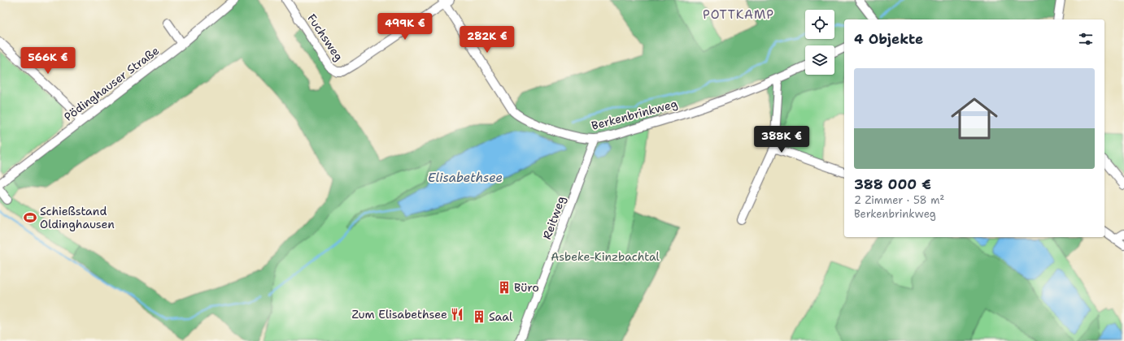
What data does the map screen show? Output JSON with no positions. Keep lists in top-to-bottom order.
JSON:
{
  "streets": {
    "street": [
      "Fuchsweg",
      "Pödinghauser Straße",
      "Berkenbrinkweg",
      "Reitweg"
    ]
  },
  "crossings": [
    ["Fuchsweg", "Berkenbrinkweg"],
    ["Berkenbrinkweg", "Reitweg"]
  ],
  "districts": ["POTTKAMP"],
  "water": ["Elisabethsee"],
  "parks": ["Asbeke-Kinzbachtal"],
  "places": {
    "sports": ["Schießstand Oldinghausen"],
    "building": ["Büro", "Saal"],
    "restaurant": ["Zum Elisabethsee"]
  },
  "page": {
    "price": [
      "499K €",
      "282K €",
      "566K €",
      "388K €"
    ],
    "heading": "4 Objekte",
    "list": [
      {
        "name": "388 000 €",
        "note": "2 Zimmer · 58 m² · Berkenbrinkweg"
      }
    ]
  }
}
